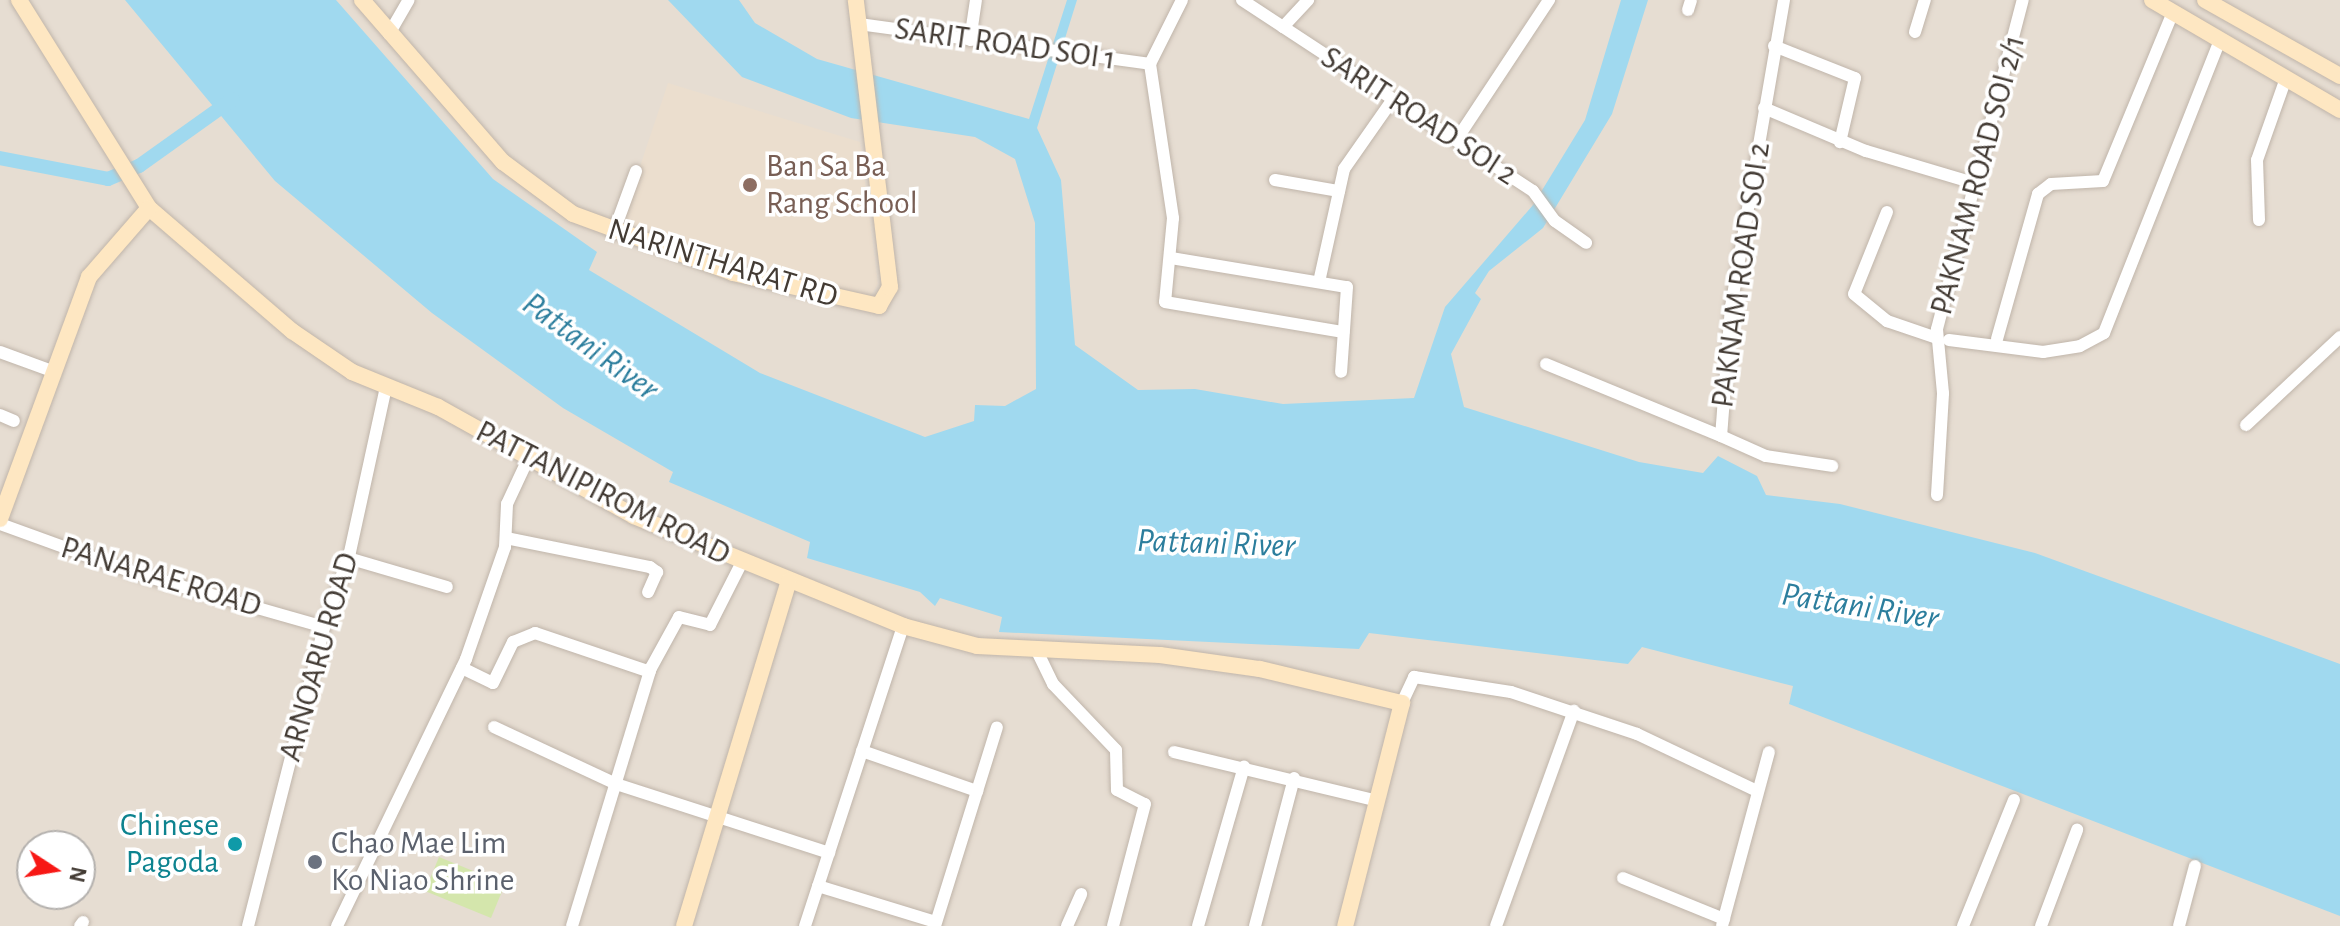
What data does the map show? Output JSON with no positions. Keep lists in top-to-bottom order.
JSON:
{
  "streets": {
    "street": [
      "SARIT ROAD SOI 1",
      "SARIT ROAD SOI 2",
      "PAKNAM ROAD SOI 2/1",
      "NARINTHARAT RD",
      "PAKNAM ROAD SOI 2",
      "PATTANIPIROM ROAD",
      "PANARAE ROAD",
      "ARNOARU ROAD"
    ]
  },
  "crossings": [
    ["SARIT ROAD SOI 1", "NARINTHARAT RD"],
    ["PATTANIPIROM ROAD", "ARNOARU ROAD"],
    ["PANARAE ROAD", "ARNOARU ROAD"]
  ],
  "water": ["Pattani River"],
  "places": ["Ban Sa Ba Rang School", "Chinese Pagoda", "Chao Mae Lim Ko Niao Shrine"],
  "north": "right"
}
